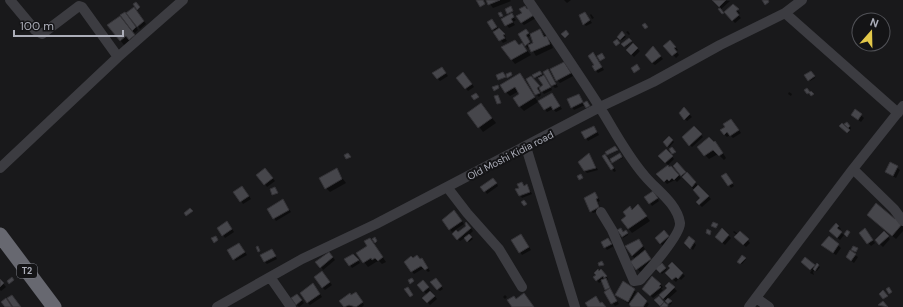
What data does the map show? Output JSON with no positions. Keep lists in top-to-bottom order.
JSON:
{
  "streets": {
    "highway": ["T2"],
    "street": ["Old Moshi Kidia road"]
  },
  "scale_bar": "100 m",
  "north": "top"
}
